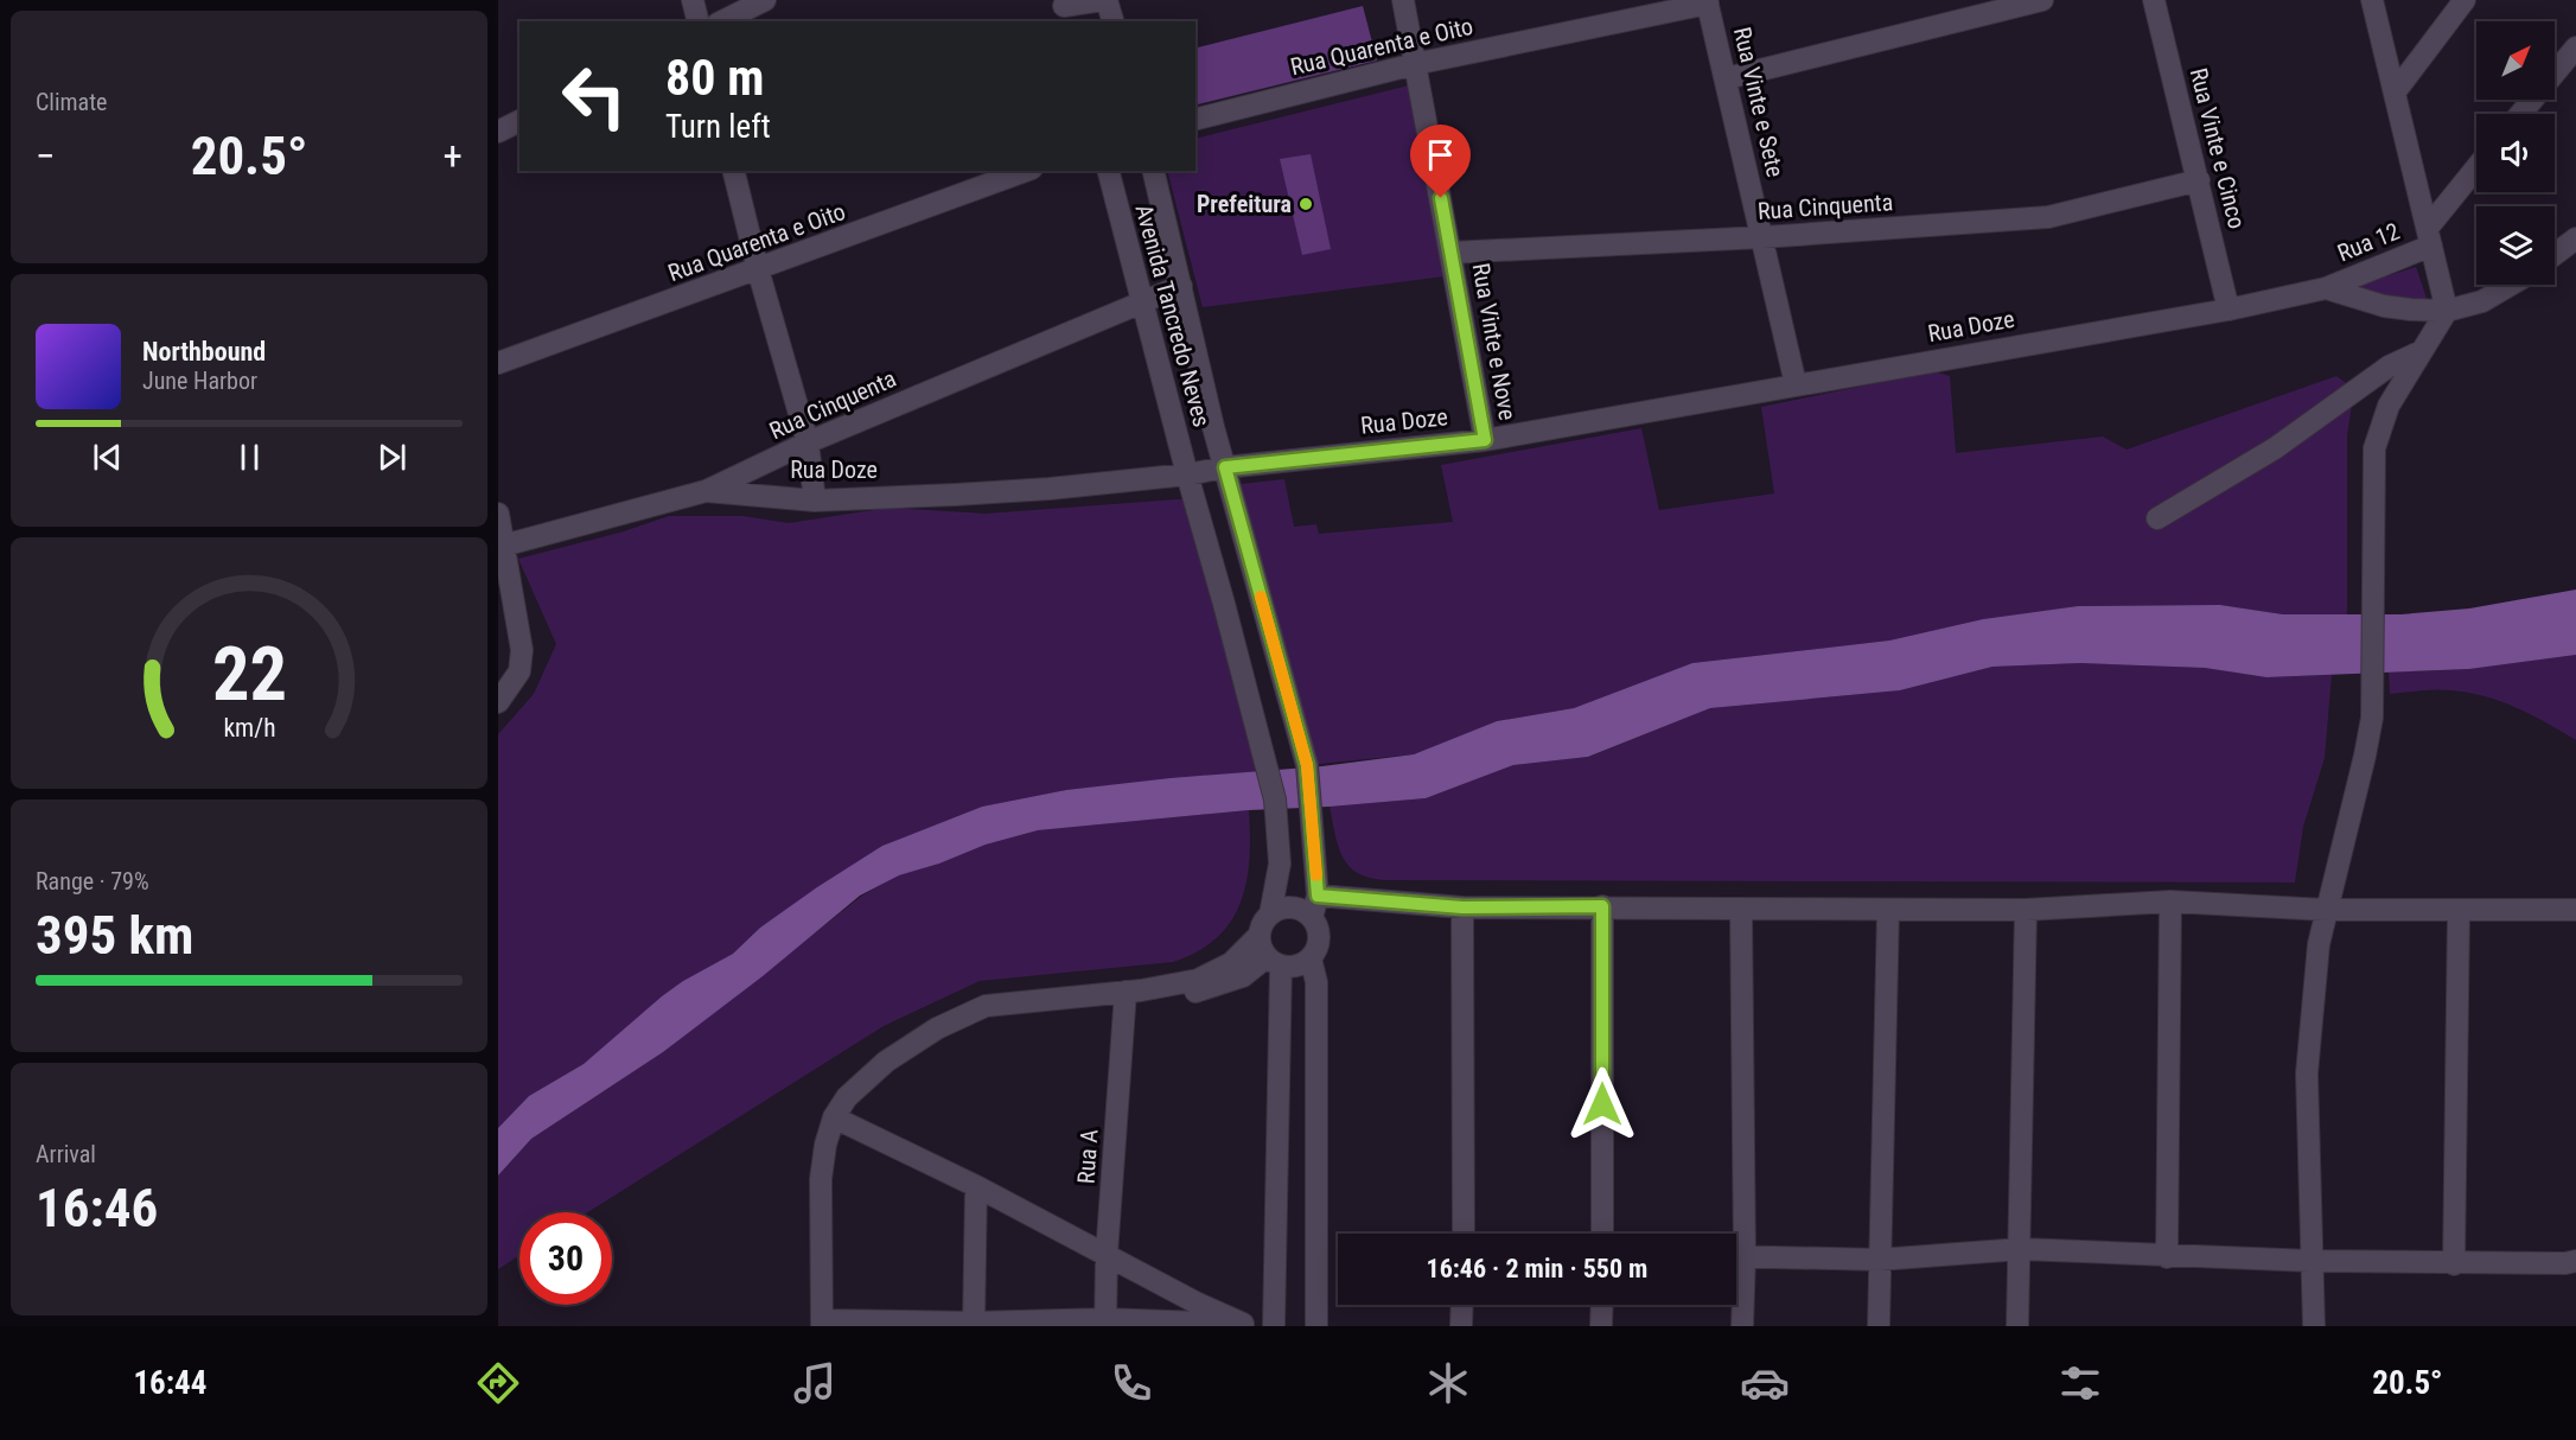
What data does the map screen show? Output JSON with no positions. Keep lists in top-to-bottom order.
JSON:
{
  "streets": {
    "street": [
      "Rua Quarenta e Oito",
      "Rua Vinte e Sete",
      "Rua Vinte e Cinco",
      "Rua Cinquenta",
      "Rua 12",
      "Avenida Tancredo Neves",
      "Rua Doze",
      "Rua Vinte e Nove",
      "Rua A"
    ]
  },
  "crossings": [
    ["Rua Quarenta e Oito", "Rua Vinte e Sete"],
    ["Rua Quarenta e Oito", "Rua Vinte e Nove"],
    ["Rua Vinte e Sete", "Rua Cinquenta"],
    ["Rua Vinte e Sete", "Rua Doze"],
    ["Rua Vinte e Cinco", "Rua Cinquenta"],
    ["Rua Vinte e Cinco", "Rua 12"],
    ["Rua Vinte e Cinco", "Rua Doze"],
    ["Rua Cinquenta", "Avenida Tancredo Neves"],
    ["Rua Cinquenta", "Rua Doze"],
    ["Rua Cinquenta", "Rua Vinte e Nove"],
    ["Rua 12", "Rua Doze"],
    ["Avenida Tancredo Neves", "Rua Doze"],
    ["Rua Doze", "Rua Vinte e Nove"]
  ],
  "places": ["Prefeitura"],
  "north": "top right",
  "page": {
    "tile": [
      "Climate",
      ["Range · 79%", "395 km"],
      ["Arrival", "16:46"]
    ],
    "turn": ["80 m", "Turn left"],
    "heat": ["−", "20.5°", "+"],
    "song": ["Northbound", "June Harbor"],
    "limit": "30",
    "trip": "16:46 · 2 min · 550 m",
    "tabs": ["16:44", "20.5°"],
    "gauge": ["22", "km/h"]
  }
}
